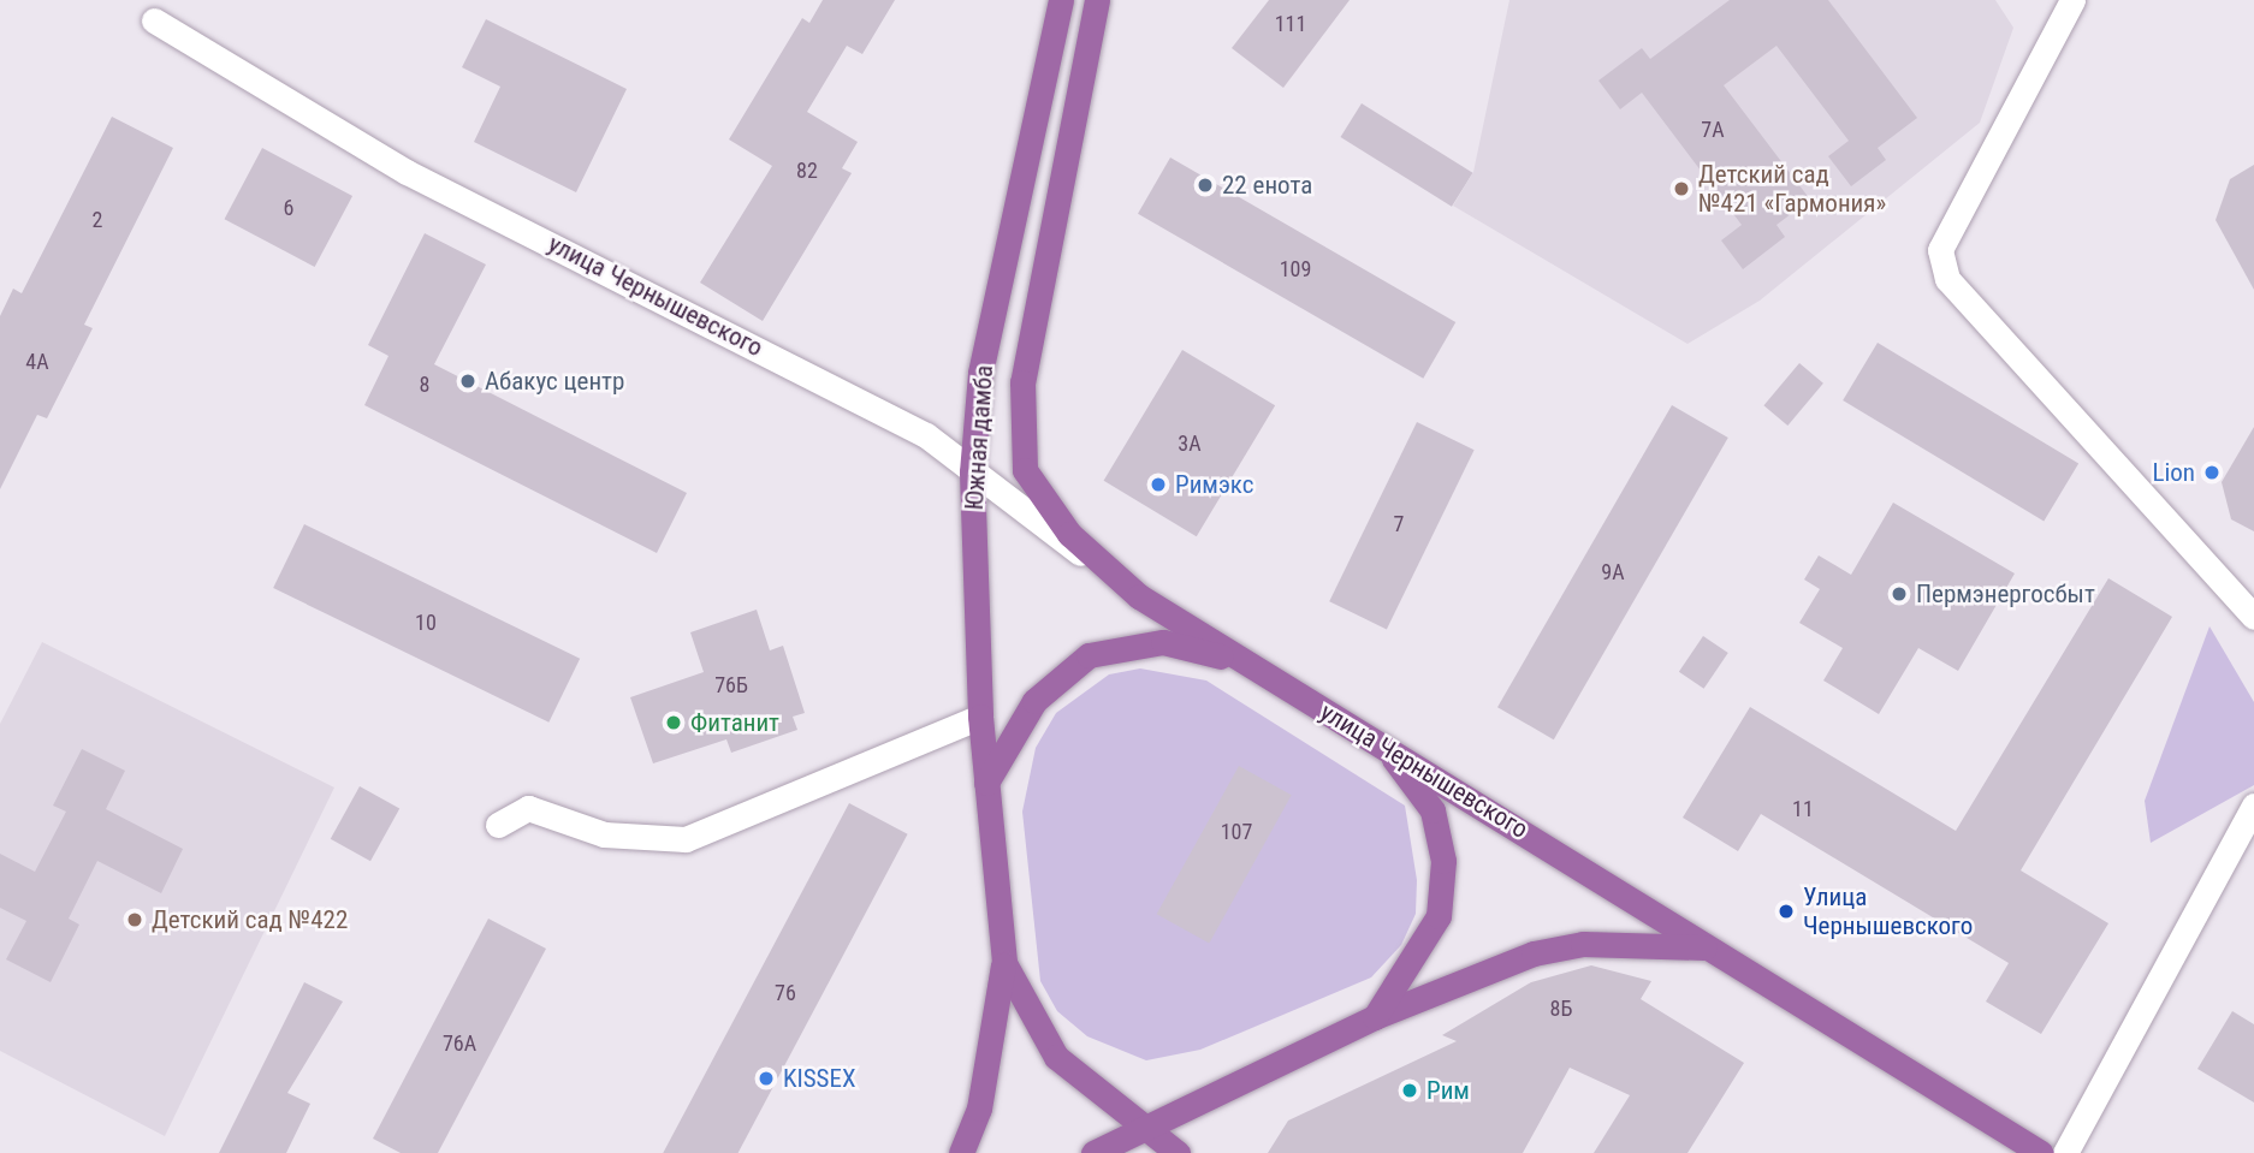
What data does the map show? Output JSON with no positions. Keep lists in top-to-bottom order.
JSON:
{
  "streets": {
    "main road": ["улица Чернышевского", "Южная дамба"]
  },
  "crossings": [
    ["улица Чернышевского", "Южная дамба"]
  ],
  "places": [
    "22 енота",
    "Детский сад №421 «Гармония»",
    "Абакус центр",
    "Lion",
    "Римэкс",
    "Пермэнергосбыт",
    "Фитанит",
    "Улица Чернышевского",
    "Детский сад №422",
    "KISSEX",
    "Рим"
  ],
  "house_numbers": [
    "111",
    "7А",
    "82",
    "6",
    "2",
    "109",
    "4А",
    "8",
    "3А",
    "7",
    "9А",
    "10",
    "76Б",
    "11",
    "107",
    "76",
    "8Б",
    "76А"
  ]
}
